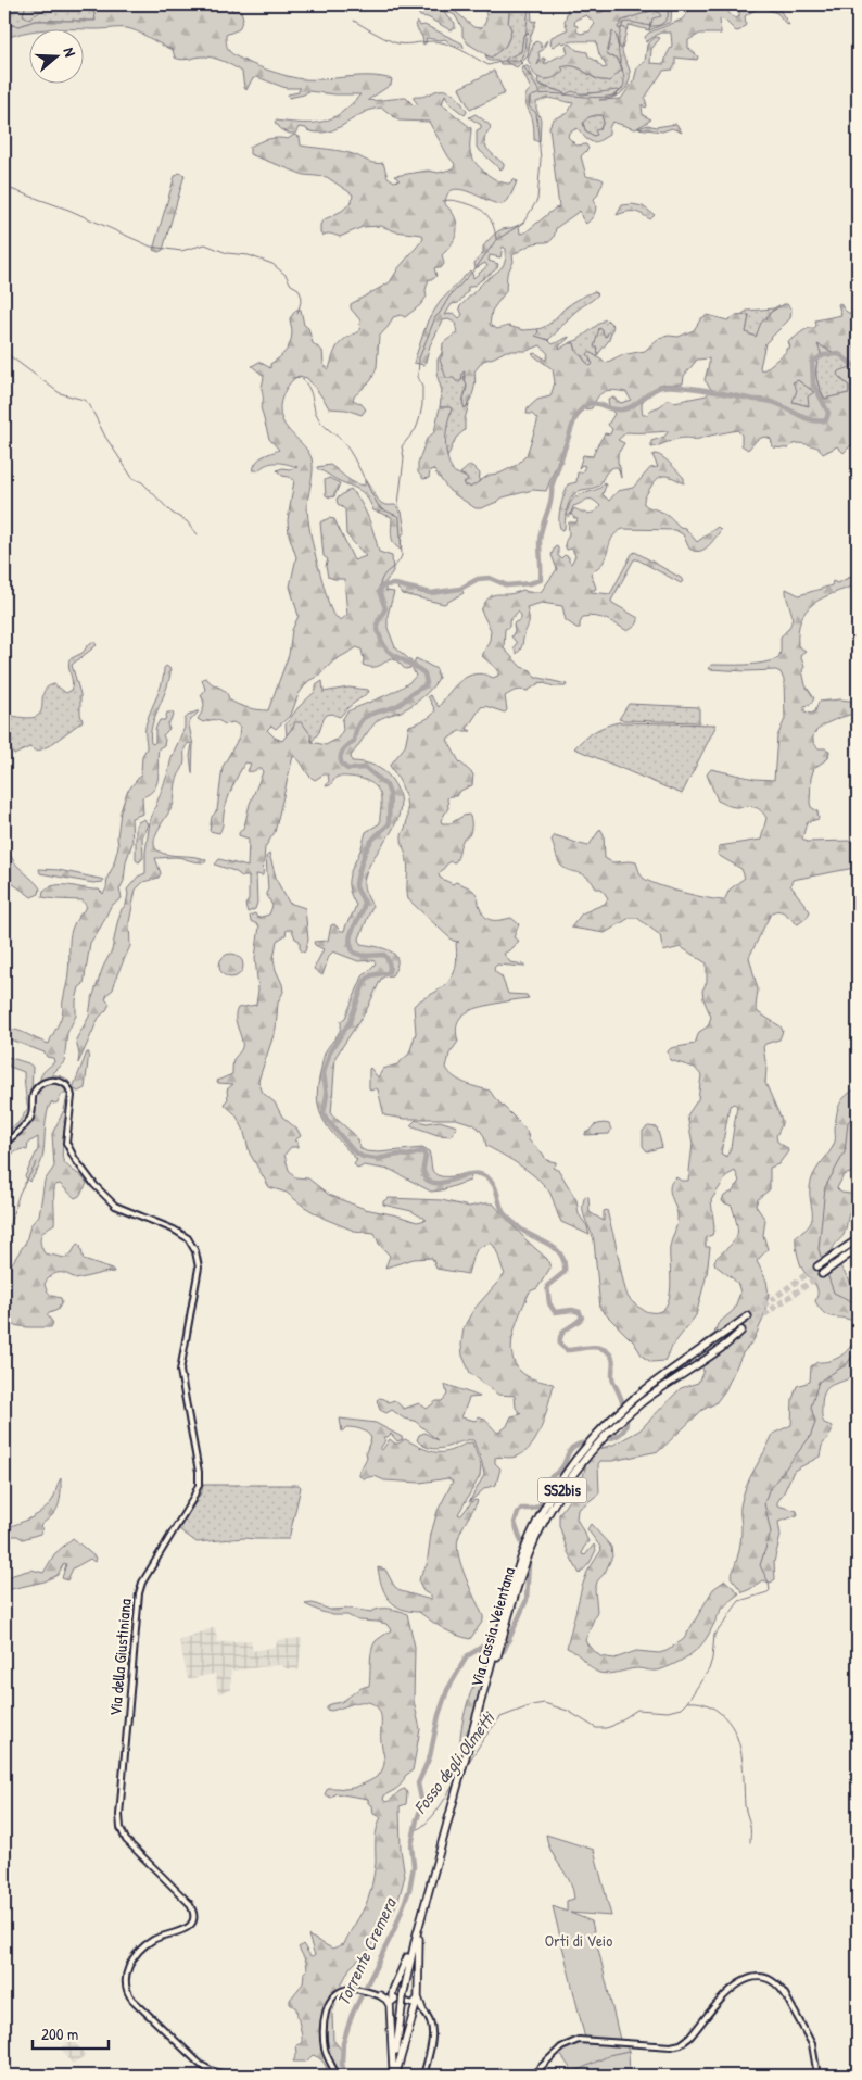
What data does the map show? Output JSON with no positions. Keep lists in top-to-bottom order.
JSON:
{
  "streets": {
    "highway": ["SS2bis", "Via Cassia Veientana"],
    "street": ["Via della Giustiniana"]
  },
  "water": ["Fosso degli Olmetti", "Torrente Cremera"],
  "parks": ["Orti di Veio"],
  "scale_bar": "200 m",
  "north": "right"
}
